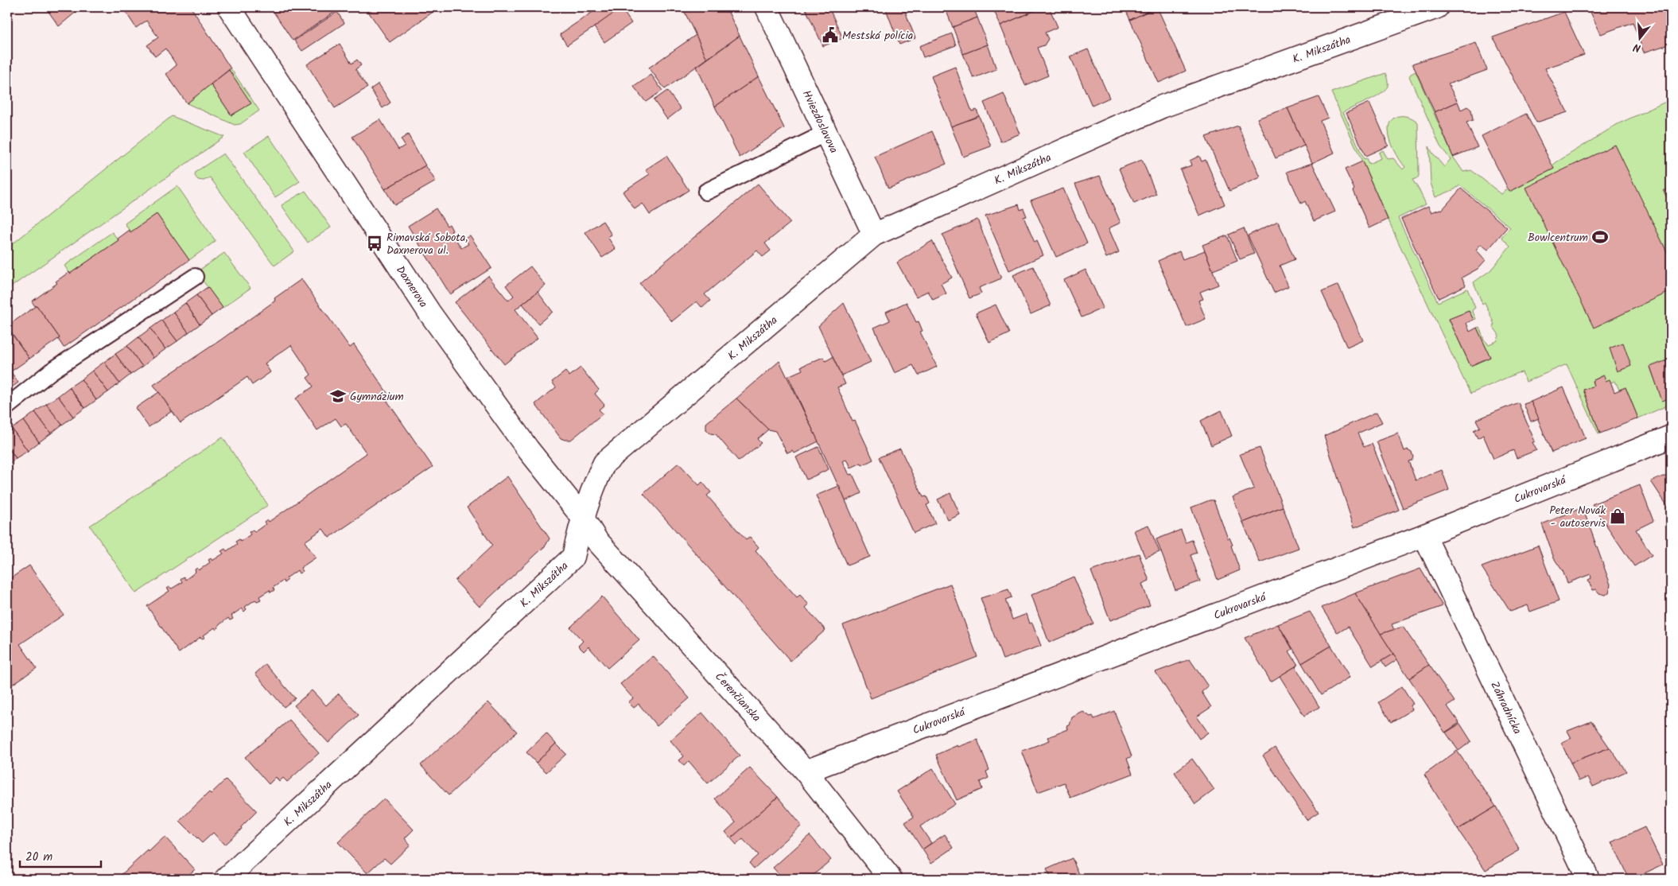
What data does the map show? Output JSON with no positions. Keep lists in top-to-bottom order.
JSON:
{
  "streets": {
    "street": [
      "K. Mikszátha",
      "Hviezdoslavova",
      "Daxnerova",
      "Cukrovarská",
      "Čerenčianska",
      "Záhradnícka"
    ]
  },
  "crossings": [
    ["K. Mikszátha", "Hviezdoslavova"],
    ["K. Mikszátha", "Daxnerova"],
    ["K. Mikszátha", "Čerenčianska"],
    ["Daxnerova", "Čerenčianska"],
    ["Cukrovarská", "Čerenčianska"],
    ["Cukrovarská", "Záhradnícka"]
  ],
  "places": {
    "public building": ["Mestská polícia"],
    "sports": ["Bowlcentrum"],
    "bus stop": ["Rimavská Sobota, Daxnerova ul."],
    "school or university": ["Gymnázium"],
    "shop": ["Peter Novák - autoservis"]
  },
  "scale_bar": "20 m",
  "north": "bottom"
}
